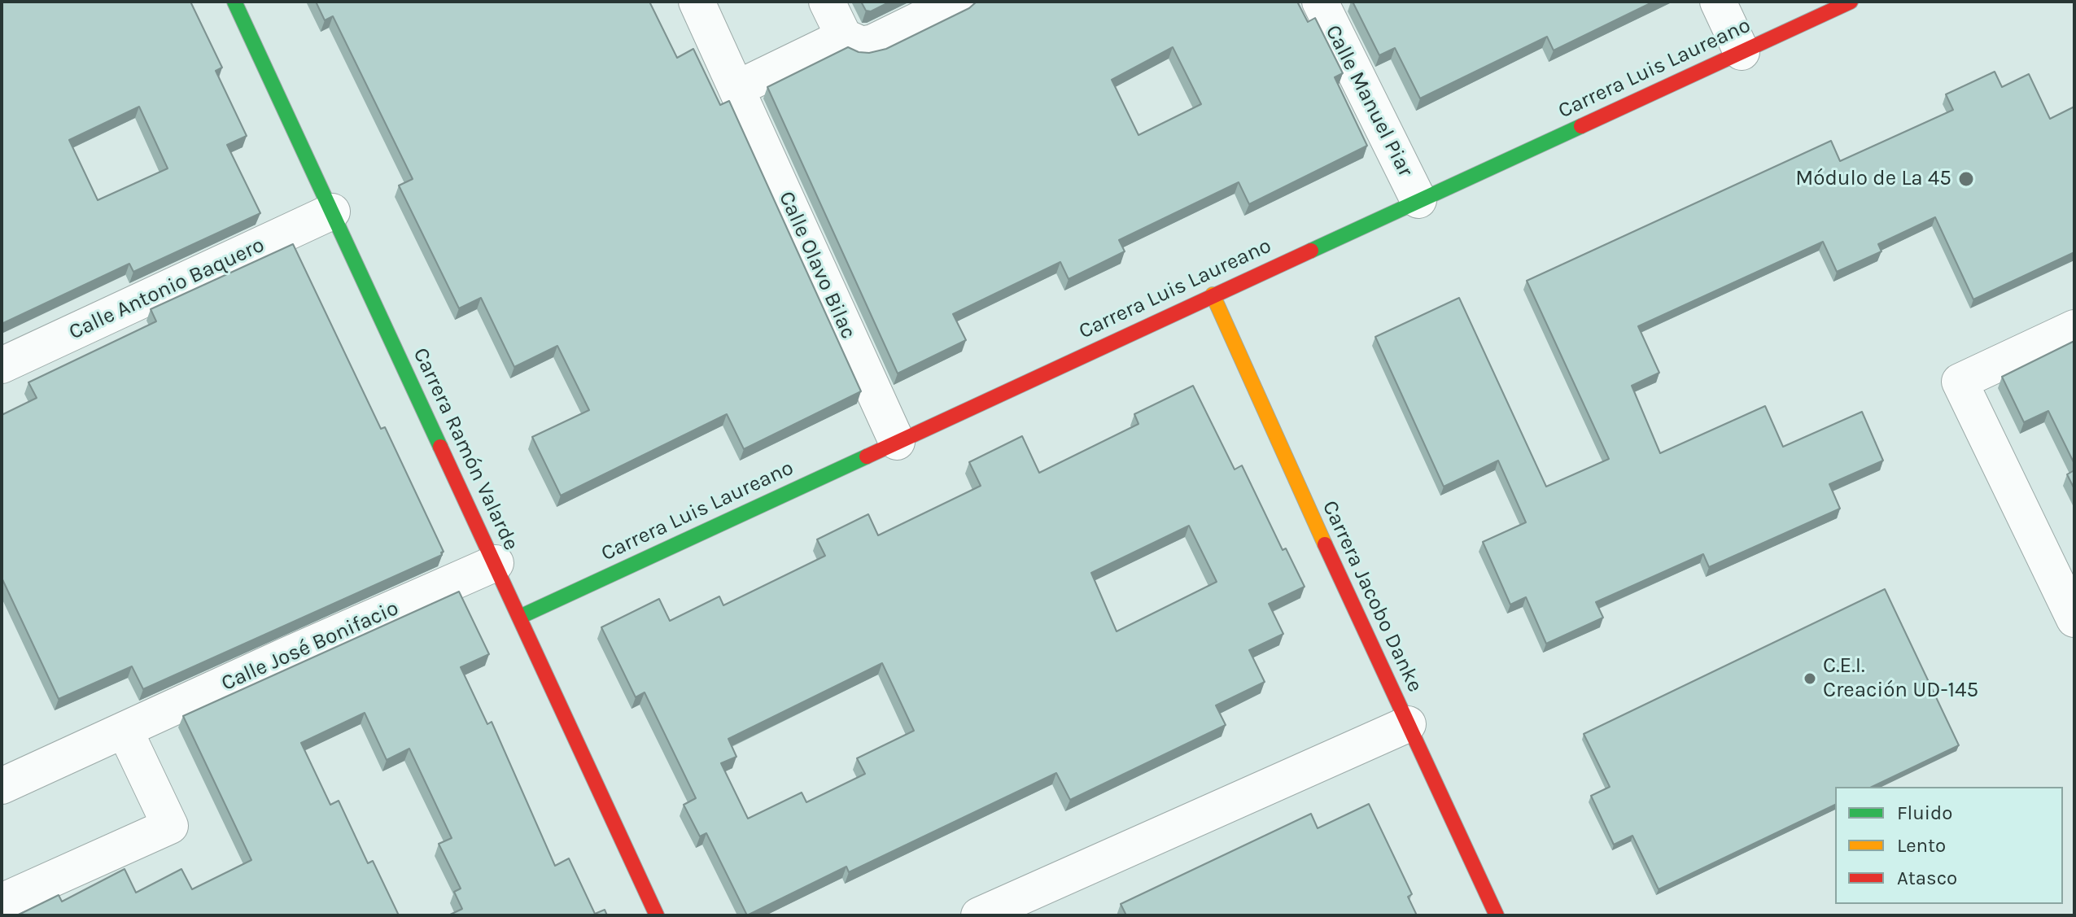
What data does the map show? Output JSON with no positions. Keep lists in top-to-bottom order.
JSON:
{
  "streets": {
    "street": [
      "Carrera Luis Laureano",
      "Calle Manuel Piar",
      "Calle Olavo Bilac",
      "Calle Antonio Baquero",
      "Carrera Ramón Valarde",
      "Carrera Jacobo Danke",
      "Calle José Bonifacio"
    ]
  },
  "crossings": [
    ["Carrera Luis Laureano", "Calle Manuel Piar"],
    ["Carrera Luis Laureano", "Calle Olavo Bilac"],
    ["Carrera Luis Laureano", "Carrera Ramón Valarde"],
    ["Carrera Luis Laureano", "Carrera Jacobo Danke"],
    ["Calle Antonio Baquero", "Carrera Ramón Valarde"],
    ["Carrera Ramón Valarde", "Calle José Bonifacio"]
  ],
  "places": ["Módulo de La 45", "C.E.I. Creación UD-145"],
  "legend": ["Fluido", "Lento", "Atasco"]
}
